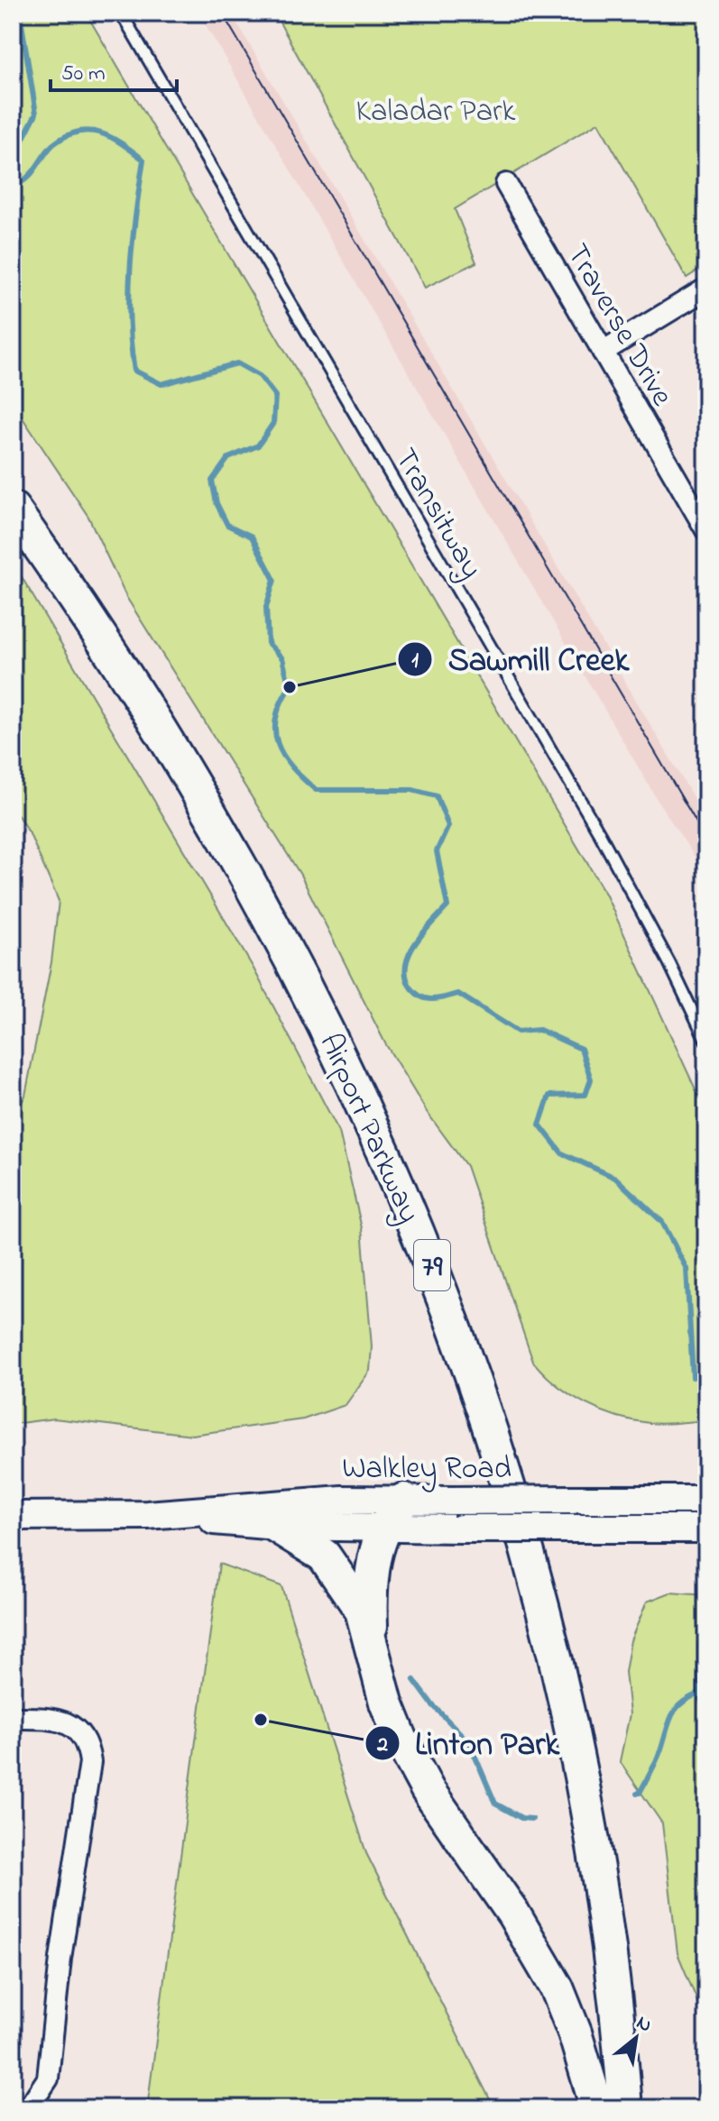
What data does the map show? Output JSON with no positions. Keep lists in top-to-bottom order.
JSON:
{
  "streets": {
    "highway": ["Airport Parkway", "79"],
    "main road": ["Walkley Road"],
    "street": ["Traverse Drive"],
    "lane": ["Transitway"]
  },
  "parks": ["Kaladar Park"],
  "places": ["Sawmill Creek", "Linton Park"],
  "scale_bar": "50 m",
  "north": "top right"
}
